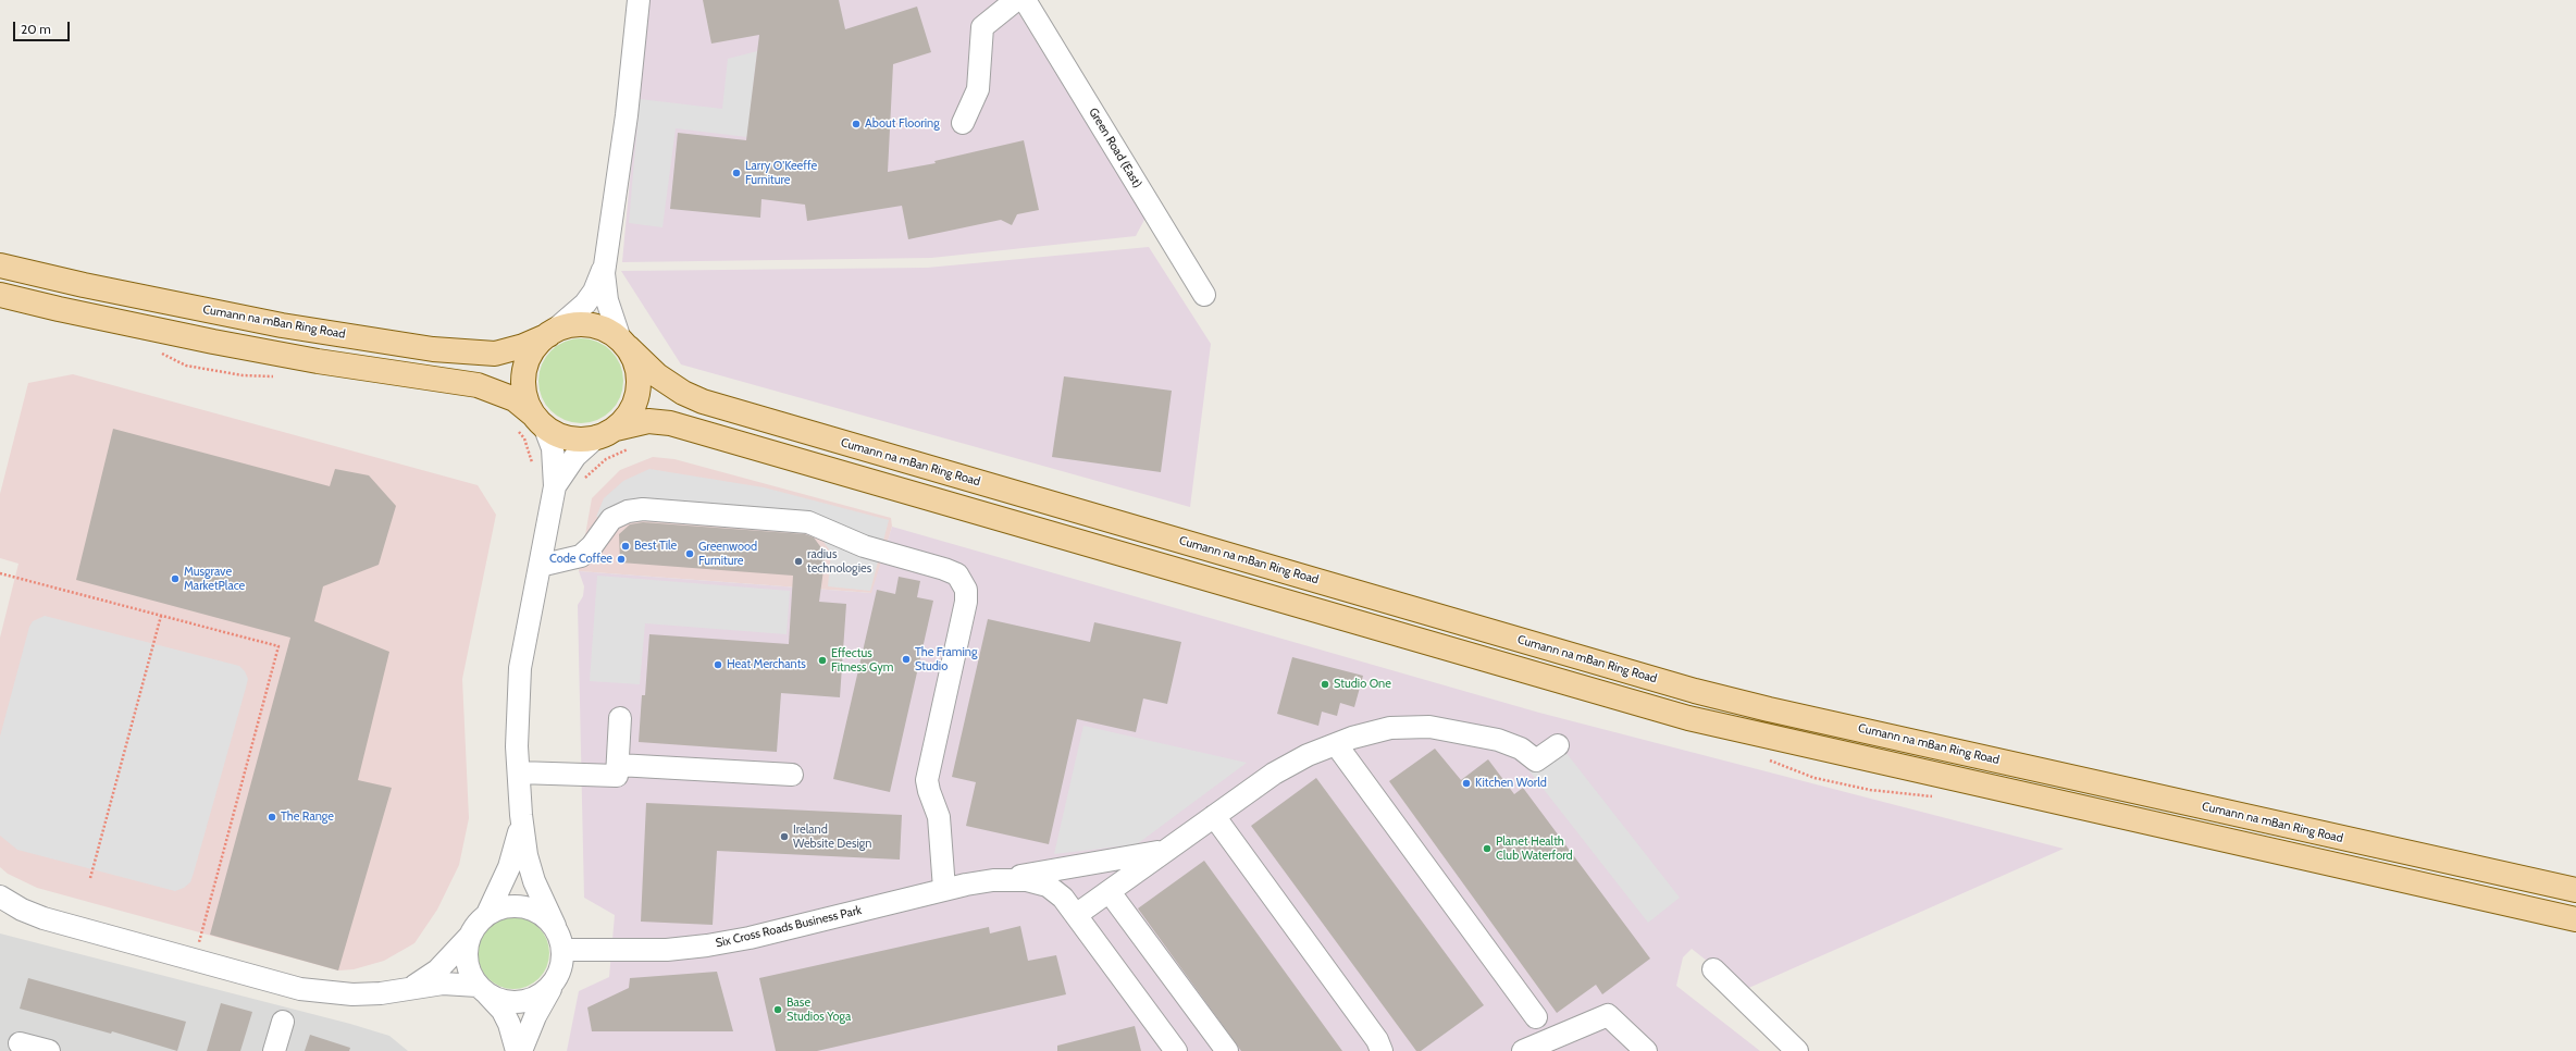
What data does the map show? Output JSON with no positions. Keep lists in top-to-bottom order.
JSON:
{
  "streets": {
    "main road": ["Cumann na mBan Ring Road"],
    "street": ["Green Road (East)", "Six Cross Roads Business Park"]
  },
  "places": [
    "About Flooring",
    "Larry O'Keeffe Furniture",
    "Best Tile",
    "Greenwood Furniture",
    "Code Coffee",
    "radius technologies",
    "Musgrave MarketPlace",
    "The Framing Studio",
    "Effectus Fitness Gym",
    "Heat Merchants",
    "Studio One",
    "Kitchen World",
    "The Range",
    "Ireland Website Design",
    "Planet Health Club Waterford",
    "Base Studios Yoga"
  ],
  "scale_bar": "20 m"
}
